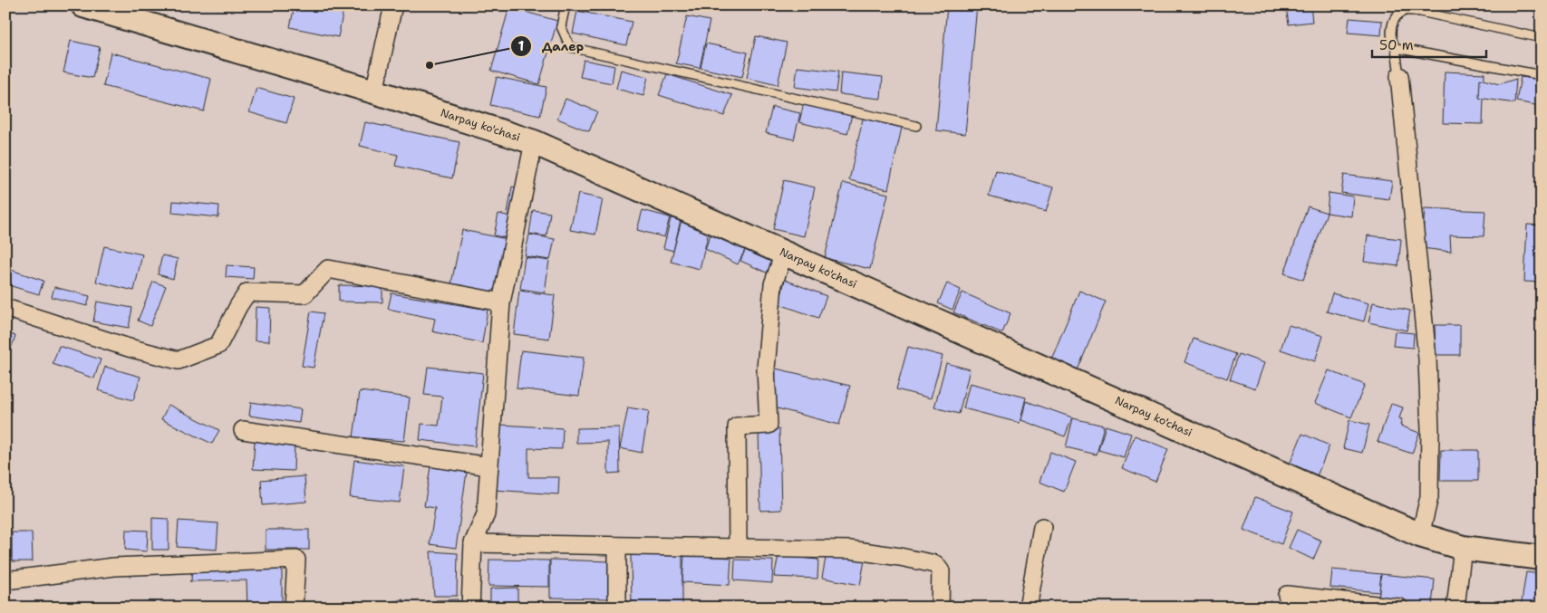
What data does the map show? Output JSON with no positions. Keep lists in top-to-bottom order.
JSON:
{
  "streets": {
    "main road": ["Narpay ko'chasi"]
  },
  "places": ["Далер"],
  "scale_bar": "50 m"
}
